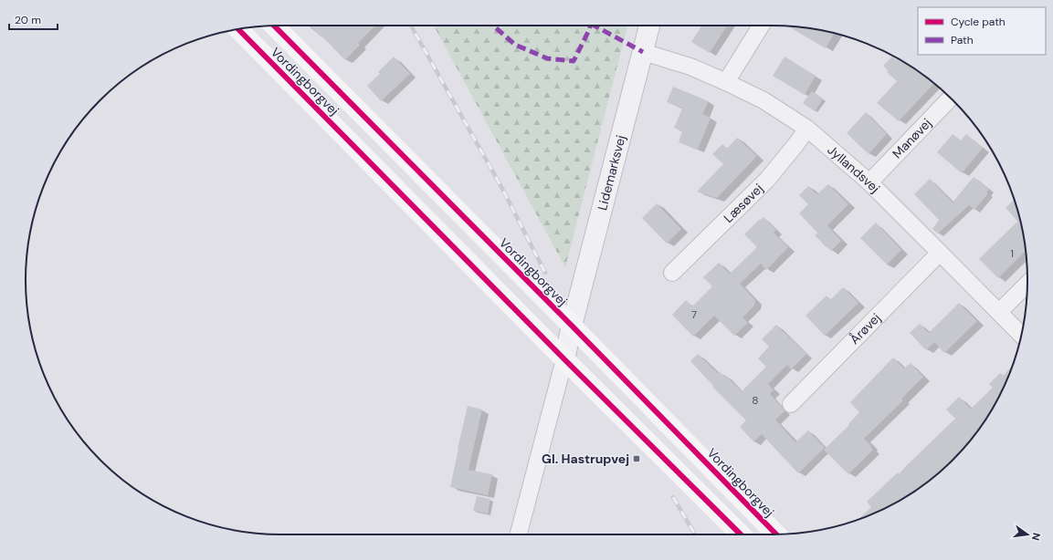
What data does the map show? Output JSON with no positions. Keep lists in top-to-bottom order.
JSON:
{
  "streets": {
    "main road": ["Vordingborgvej"],
    "street": [
      "Manøvej",
      "Jyllandsvej",
      "Lidemarksvej",
      "Læsøvej",
      "Årøvej"
    ]
  },
  "crossings": [
    ["Vordingborgvej", "Lidemarksvej"],
    ["Manøvej", "Jyllandsvej"],
    ["Jyllandsvej", "Lidemarksvej"],
    ["Jyllandsvej", "Læsøvej"],
    ["Jyllandsvej", "Årøvej"]
  ],
  "places": {
    "transit": ["Gl. Hastrupvej"]
  },
  "house_numbers": ["1", "7", "8"],
  "legend": ["Cycle path", "Path"],
  "scale_bar": "20 m",
  "north": "right"
}
